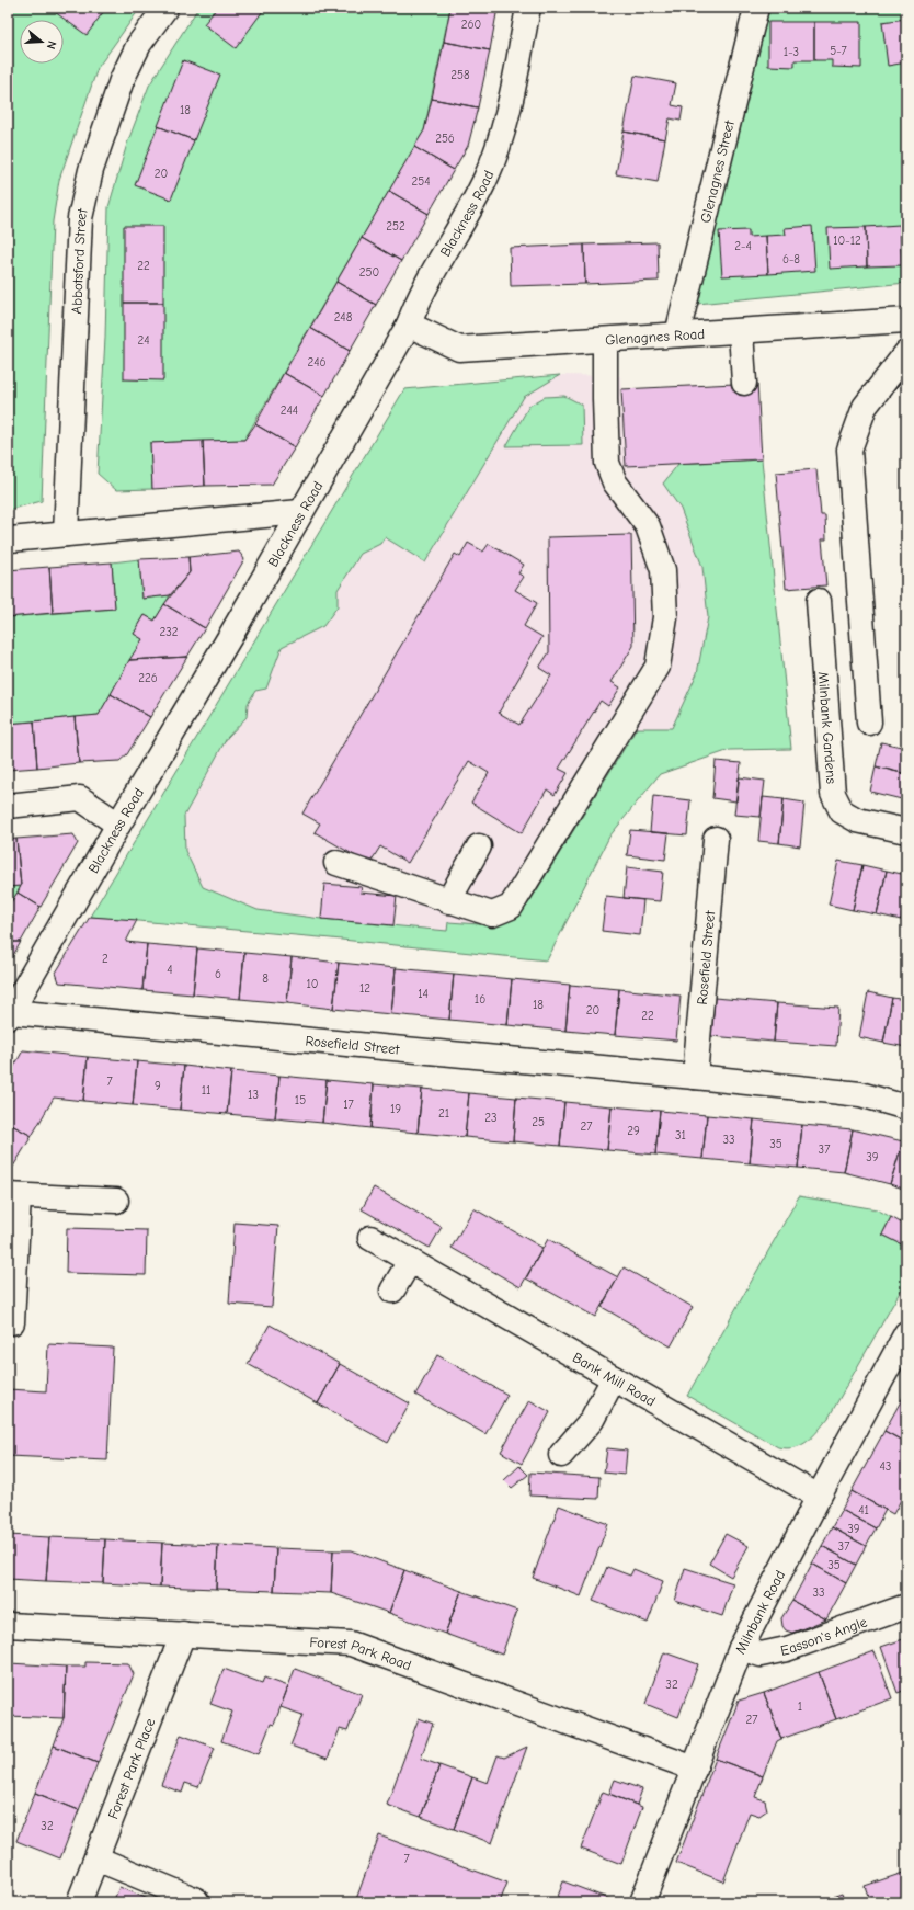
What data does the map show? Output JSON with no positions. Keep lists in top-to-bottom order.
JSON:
{
  "streets": {
    "street": [
      "Glenagnes Street",
      "Blackness Road",
      "Abbotsford Street",
      "Glenagnes Road",
      "Milnbank Gardens",
      "Rosefield Street",
      "Bank Mill Road",
      "Milnbank Road",
      "Easson's Angle",
      "Forest Park Road",
      "Forest Park Place"
    ]
  },
  "crossings": [
    ["Glenagnes Street", "Glenagnes Road"],
    ["Blackness Road", "Glenagnes Road"],
    ["Blackness Road", "Rosefield Street"],
    ["Bank Mill Road", "Milnbank Road"],
    ["Milnbank Road", "Easson's Angle"],
    ["Milnbank Road", "Forest Park Road"],
    ["Forest Park Road", "Forest Park Place"]
  ],
  "house_numbers": [
    "260",
    "5-7",
    "1-3",
    "258",
    "18",
    "256",
    "20",
    "254",
    "252",
    "10-12",
    "2-4",
    "6-8",
    "22",
    "250",
    "248",
    "24",
    "246",
    "244",
    "232",
    "226",
    "2",
    "4",
    "6",
    "8",
    "10",
    "12",
    "14",
    "16",
    "18",
    "20",
    "22",
    "7",
    "9",
    "11",
    "13",
    "15",
    "17",
    "19",
    "21",
    "23",
    "25",
    "27",
    "29",
    "31",
    "33",
    "35",
    "37",
    "39",
    "43",
    "41",
    "39",
    "37",
    "35",
    "33",
    "32",
    "1",
    "27",
    "32",
    "7"
  ],
  "north": "right"
}
